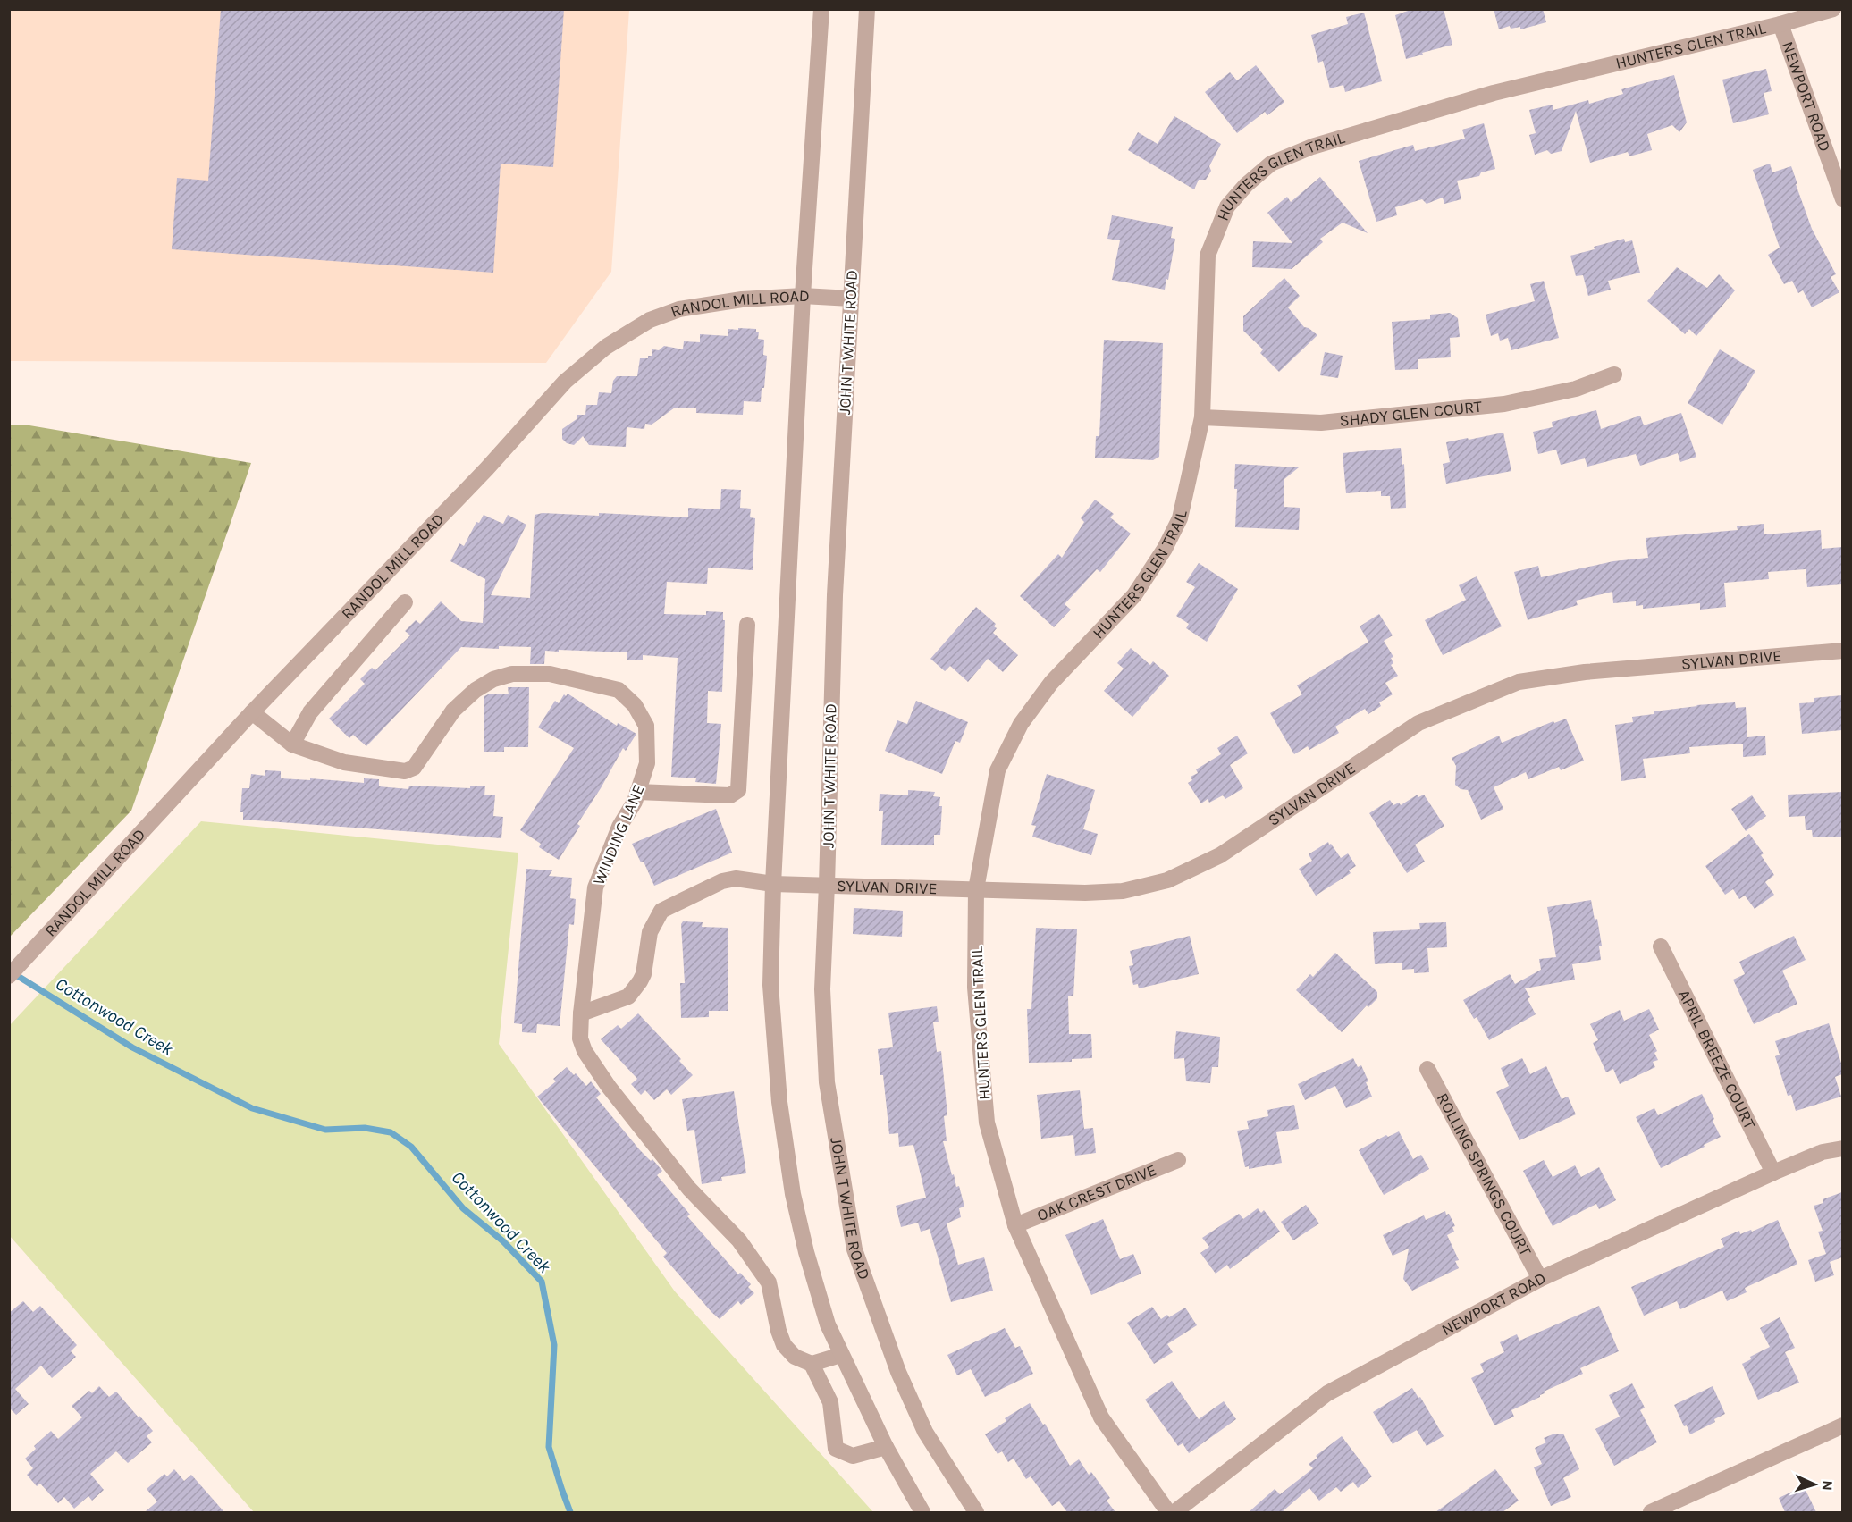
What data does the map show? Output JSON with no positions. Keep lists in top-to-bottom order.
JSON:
{
  "streets": {
    "street": [
      "HUNTERS GLEN TRAIL",
      "NEWPORT ROAD",
      "RANDOL MILL ROAD",
      "JOHN T WHITE ROAD",
      "SHADY GLEN COURT",
      "SYLVAN DRIVE",
      "WINDING LANE",
      "APRIL BREEZE COURT",
      "ROLLING SPRINGS COURT",
      "OAK CREST DRIVE"
    ]
  },
  "crossings": [
    ["HUNTERS GLEN TRAIL", "NEWPORT ROAD"],
    ["HUNTERS GLEN TRAIL", "SHADY GLEN COURT"],
    ["HUNTERS GLEN TRAIL", "SYLVAN DRIVE"],
    ["HUNTERS GLEN TRAIL", "OAK CREST DRIVE"],
    ["NEWPORT ROAD", "APRIL BREEZE COURT"],
    ["NEWPORT ROAD", "ROLLING SPRINGS COURT"],
    ["RANDOL MILL ROAD", "JOHN T WHITE ROAD"],
    ["RANDOL MILL ROAD", "WINDING LANE"],
    ["JOHN T WHITE ROAD", "SYLVAN DRIVE"],
    ["SYLVAN DRIVE", "WINDING LANE"]
  ],
  "water": ["Cottonwood Creek"],
  "north": "right"
}
